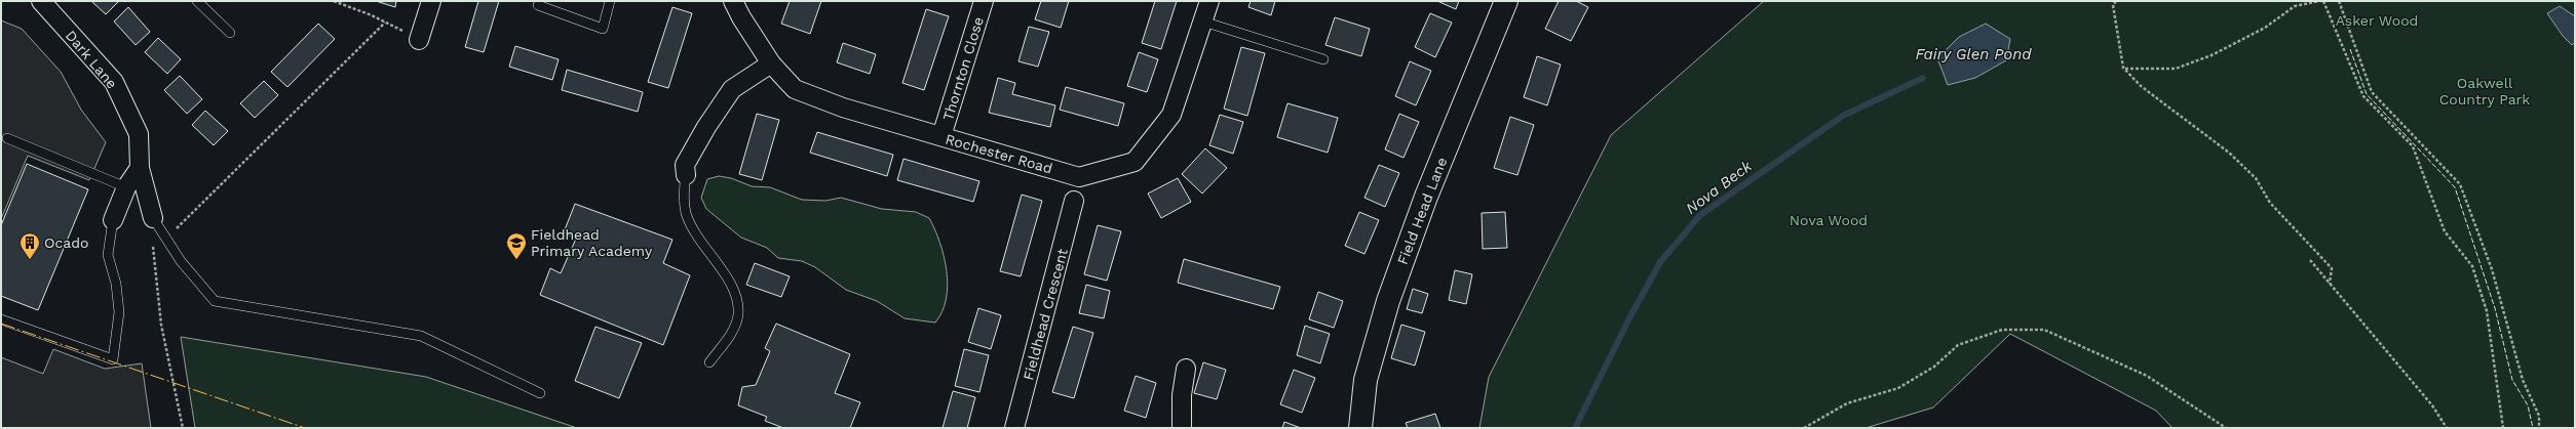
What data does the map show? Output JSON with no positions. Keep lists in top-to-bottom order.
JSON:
{
  "streets": {
    "main road": ["Field Head Lane"],
    "street": [
      "Dark Lane",
      "Thornton Close",
      "Rochester Road",
      "Fieldhead Crescent"
    ]
  },
  "crossings": [
    ["Thornton Close", "Rochester Road"]
  ],
  "water": ["Fairy Glen Pond", "Nova Beck"],
  "parks": ["Asker Wood", "Oakwell Country Park", "Nova Wood"],
  "places": {
    "building": ["Ocado"],
    "school or university": ["Fieldhead Primary Academy"]
  }
}
